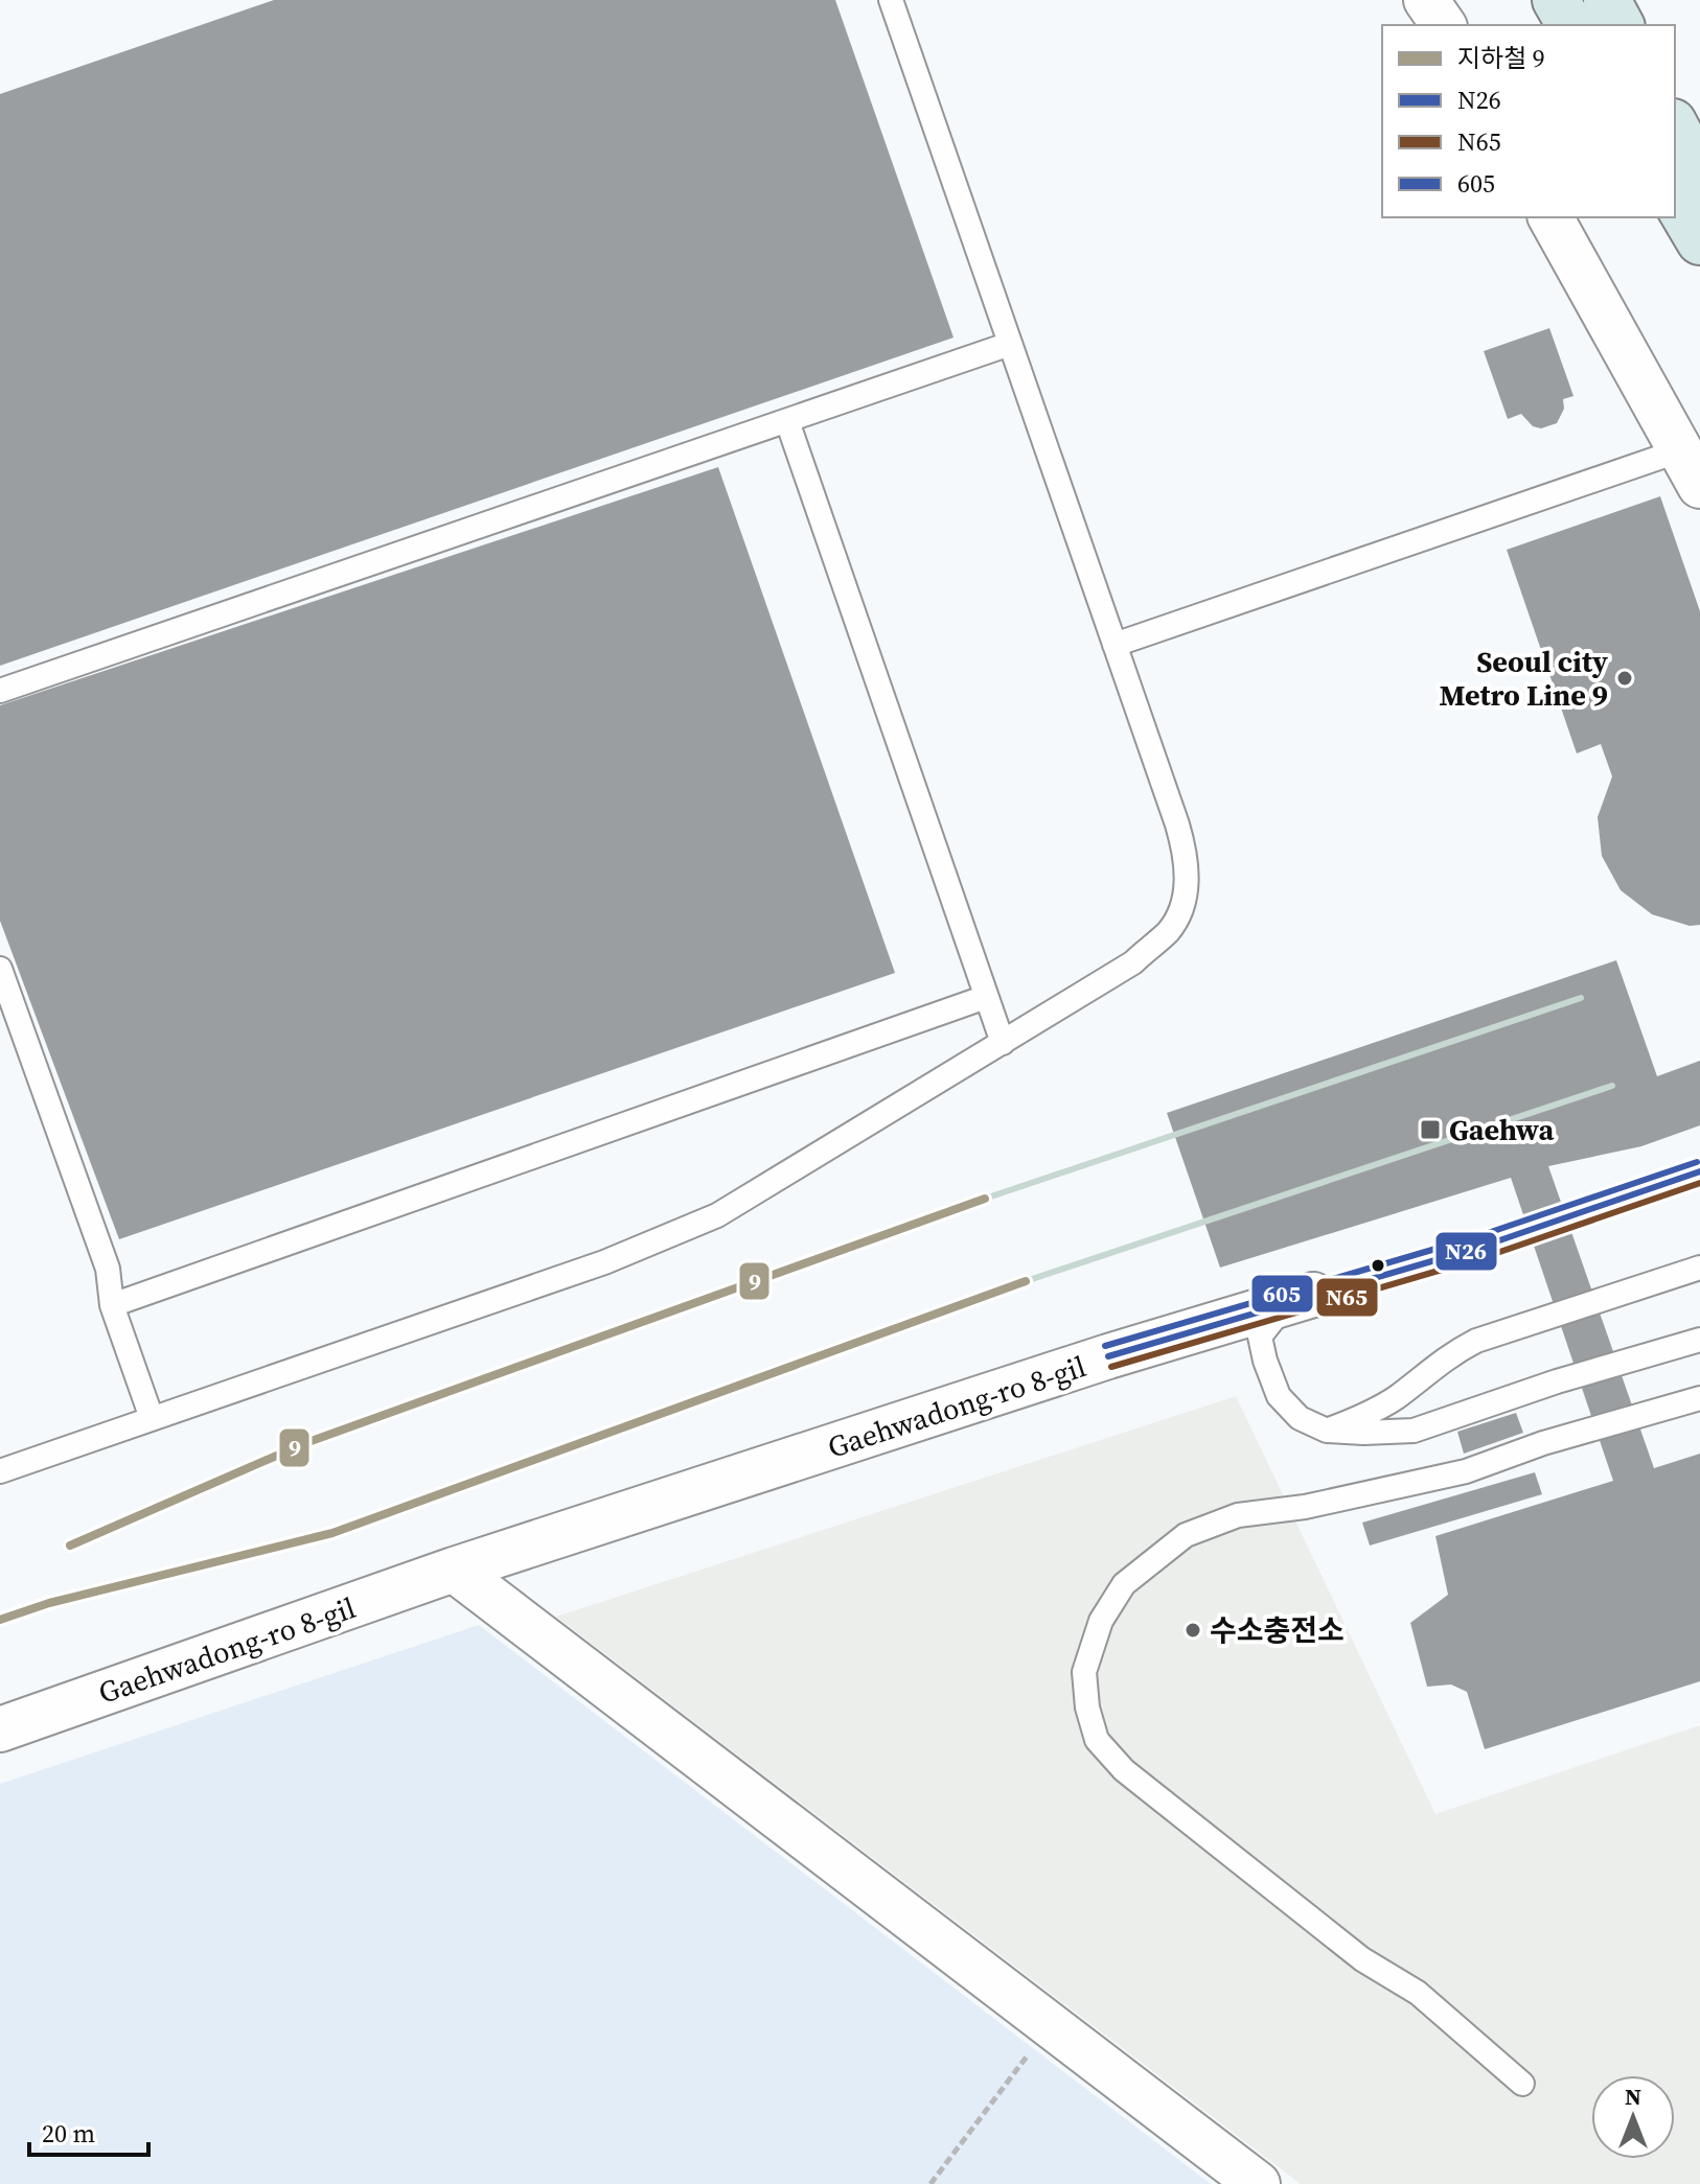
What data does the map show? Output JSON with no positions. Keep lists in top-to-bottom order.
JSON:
{
  "streets": {
    "street": ["Gaehwadong-ro 8-gil"]
  },
  "places": {
    "other": ["Seoul city Metro Line 9", "수소충전소"],
    "transit": ["Gaehwa"]
  },
  "lines": [
    "transit line 605",
    "transit line N26",
    "transit line N65",
    "metro line 9"
  ],
  "legend": [
    "지하철 9",
    "N26",
    "N65",
    "605"
  ],
  "scale_bar": "20 m",
  "north": "top"
}
